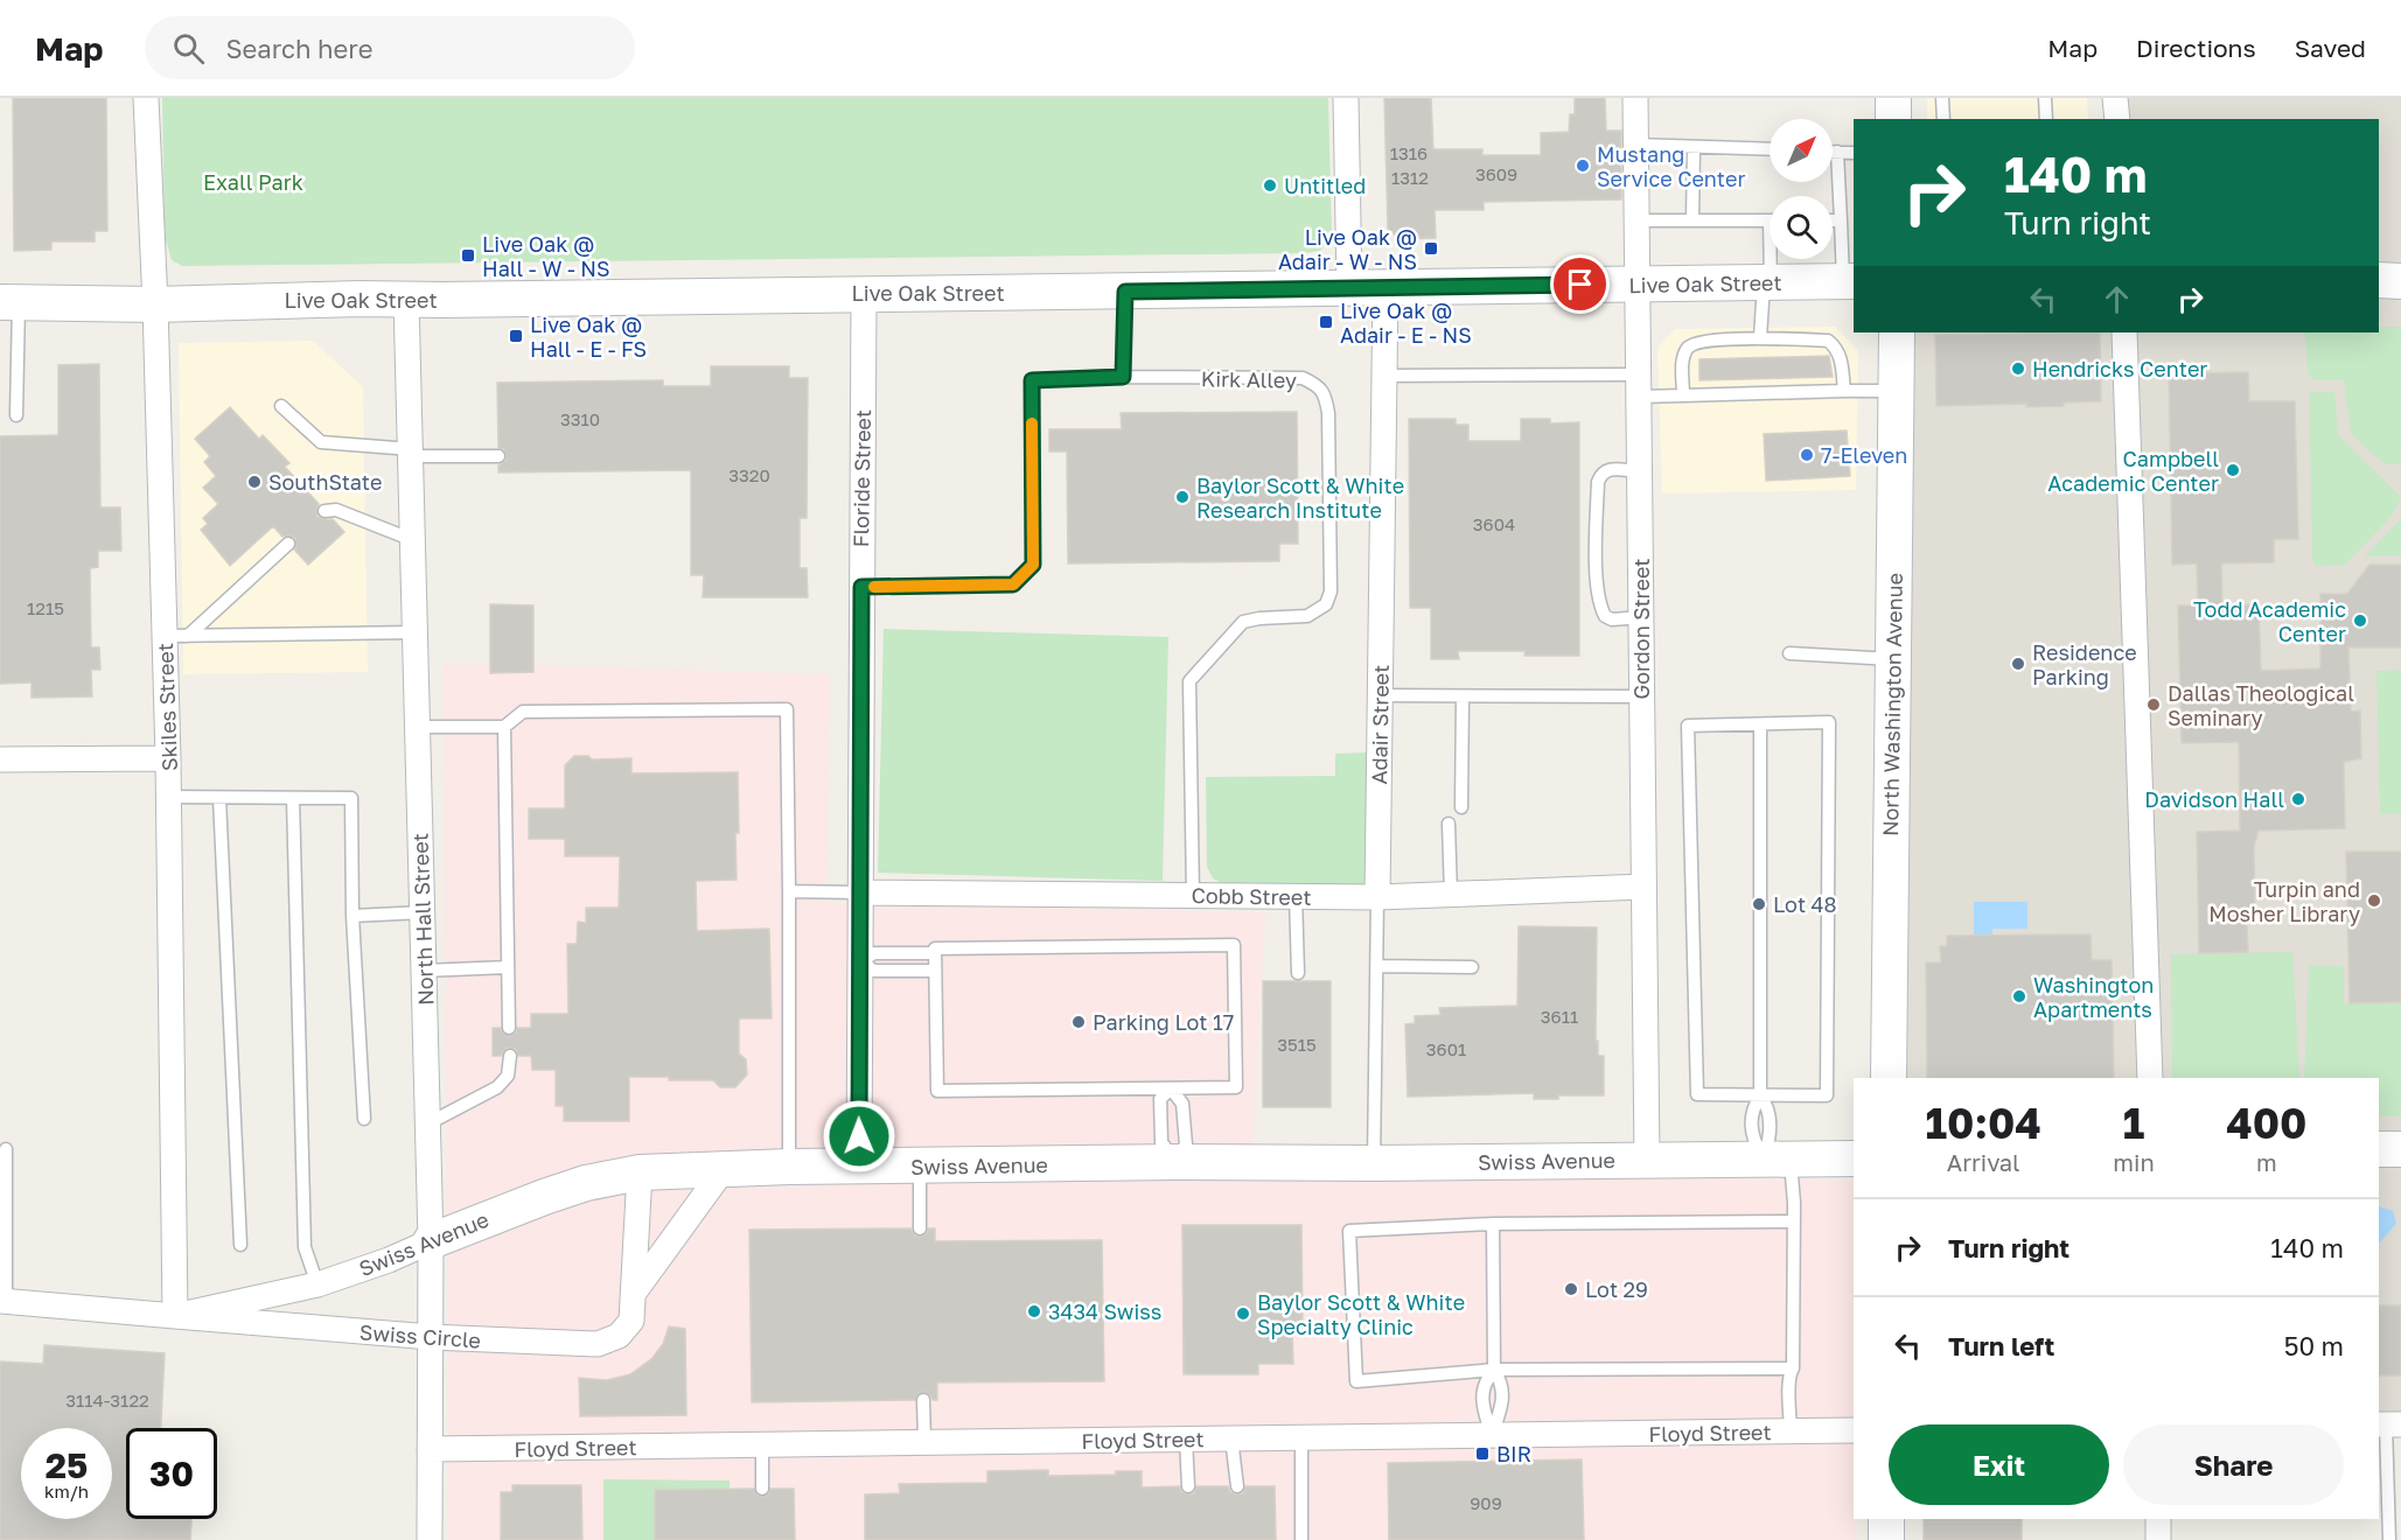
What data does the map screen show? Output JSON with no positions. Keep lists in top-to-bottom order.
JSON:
{
  "streets": {
    "street": [
      "Live Oak Street",
      "Floride Street",
      "Gordon Street",
      "North Washington Avenue",
      "Skiles Street",
      "Adair Street",
      "Cobb Street",
      "North Hall Street",
      "Swiss Avenue",
      "Swiss Circle",
      "Floyd Street"
    ],
    "lane": ["Kirk Alley"]
  },
  "crossings": [
    ["Live Oak Street", "Floride Street"],
    ["Live Oak Street", "Gordon Street"],
    ["Live Oak Street", "Skiles Street"],
    ["Live Oak Street", "Adair Street"],
    ["Live Oak Street", "North Hall Street"],
    ["Kirk Alley", "Cobb Street"],
    ["Floride Street", "Cobb Street"],
    ["Floride Street", "Swiss Avenue"],
    ["Gordon Street", "Cobb Street"],
    ["Gordon Street", "Swiss Avenue"],
    ["Skiles Street", "Swiss Avenue"],
    ["Skiles Street", "Swiss Circle"],
    ["Adair Street", "Cobb Street"],
    ["Adair Street", "Swiss Avenue"],
    ["North Hall Street", "Swiss Avenue"],
    ["North Hall Street", "Swiss Circle"],
    ["North Hall Street", "Floyd Street"],
    ["Swiss Avenue", "Swiss Circle"]
  ],
  "parks": ["Exall Park"],
  "places": {
    "other": [
      "Mustang Service Center",
      "Untitled",
      "Hendricks Center",
      "7-Eleven",
      "Campbell Academic Center",
      "SouthState",
      "Baylor Scott & White Research Institute",
      "Todd Academic Center",
      "Residence Parking",
      "Dallas Theological Seminary",
      "Davidson Hall",
      "Turpin and Mosher Library",
      "Lot 48",
      "Washington Apartments",
      "Parking Lot 17",
      "Lot 29",
      "3434 Swiss",
      "Baylor Scott & White Specialty Clinic"
    ],
    "transit": [
      "Live Oak @ Adair - W - NS",
      "Live Oak @ Hall - W - NS",
      "Live Oak @ Adair - E - NS",
      "Live Oak @ Hall - E - FS",
      "BIR"
    ]
  },
  "house_numbers": [
    "1316",
    "3609",
    "1312",
    "3310",
    "3320",
    "3604",
    "1215",
    "3611",
    "3515",
    "3601",
    "3114-3122",
    "909"
  ],
  "north": "top right",
  "page": {
    "header": "Map",
    "search": "Search here",
    "nav": ["Map", "Directions", "Saved"],
    "turn": ["140 m", "Turn right"],
    "eta": [
      "10:04",
      "Arrival",
      "1",
      "min",
      "400",
      "m"
    ],
    "list": [
      {
        "name": "Turn right",
        "value": "140 m"
      },
      {
        "name": "Turn left",
        "value": "50 m"
      }
    ],
    "buttons": ["Exit", "Share"],
    "speed": "25 km/h",
    "limit": "30"
  }
}
